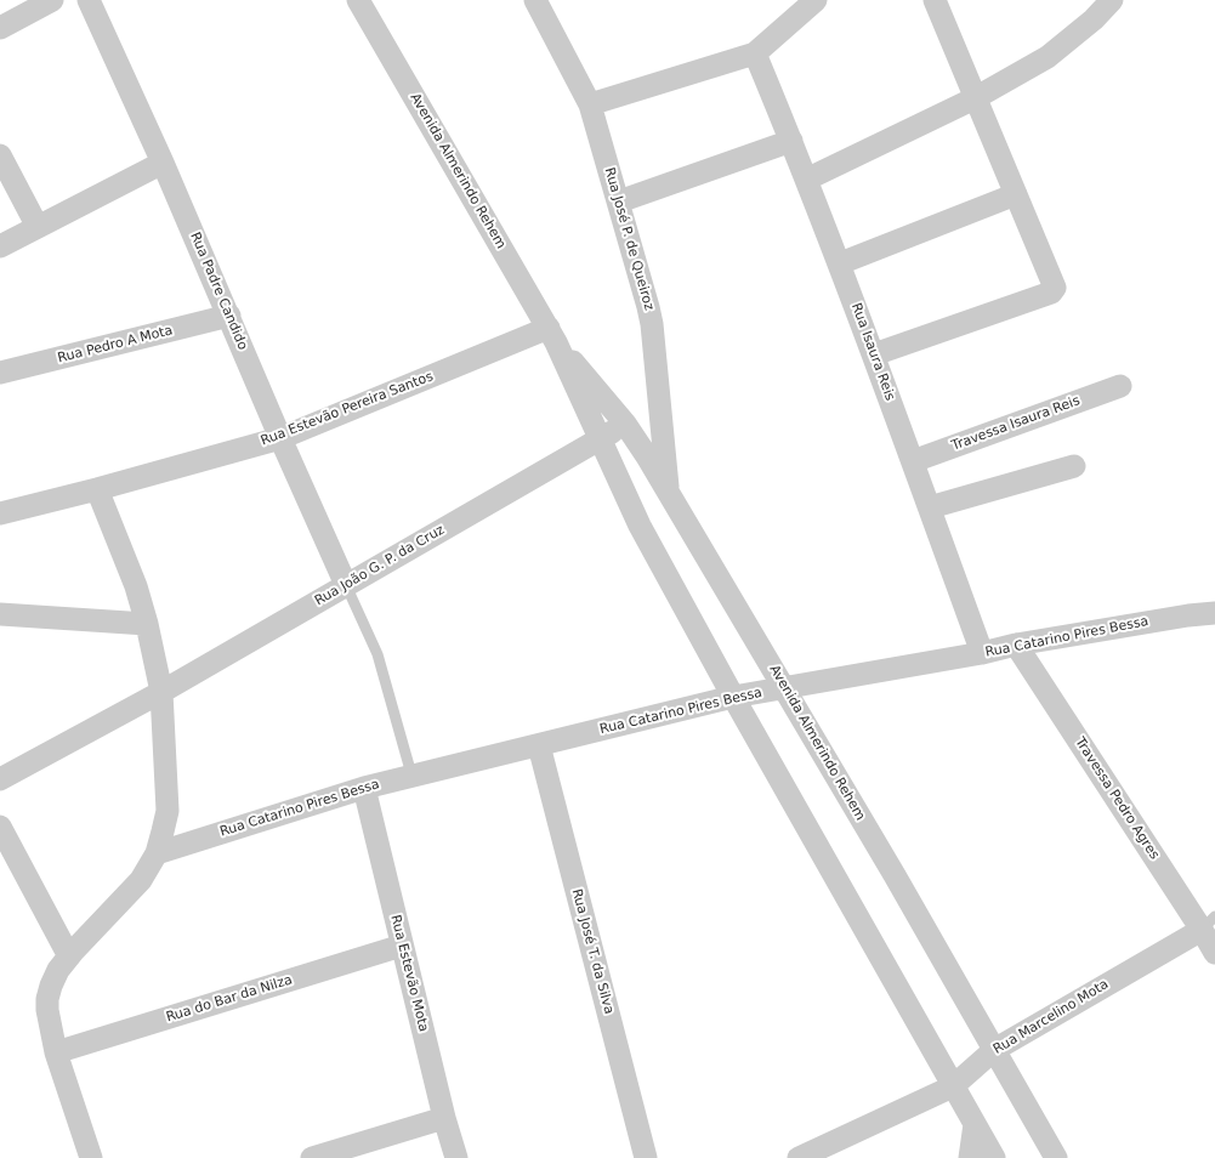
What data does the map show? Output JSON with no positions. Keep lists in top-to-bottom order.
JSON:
{
  "streets": {
    "street": [
      "Avenida Almerindo Rehem",
      "Rua José P. de Queiroz",
      "Rua Padre Candido",
      "Rua Pedro A Mota",
      "Rua Isaura Reis",
      "Rua Estevão Pereira Santos",
      "Travessa Isaura Reis",
      "Rua João G. P. da Cruz",
      "Rua Catarino Pires Bessa",
      "Travessa Pedro Agres",
      "Rua José T. da Silva",
      "Rua Estevão Mota",
      "Rua do Bar da Nilza",
      "Rua Marcelino Mota"
    ]
  },
  "crossings": [
    ["Avenida Almerindo Rehem", "Rua José P. de Queiroz"],
    ["Avenida Almerindo Rehem", "Rua Estevão Pereira Santos"],
    ["Avenida Almerindo Rehem", "Rua João G. P. da Cruz"],
    ["Avenida Almerindo Rehem", "Rua Catarino Pires Bessa"],
    ["Avenida Almerindo Rehem", "Rua Marcelino Mota"],
    ["Rua Padre Candido", "Rua Pedro A Mota"],
    ["Rua Padre Candido", "Rua Estevão Pereira Santos"],
    ["Rua Padre Candido", "Rua João G. P. da Cruz"],
    ["Rua Isaura Reis", "Travessa Isaura Reis"],
    ["Rua Isaura Reis", "Rua Catarino Pires Bessa"],
    ["Rua Catarino Pires Bessa", "Travessa Pedro Agres"],
    ["Rua Catarino Pires Bessa", "Rua José T. da Silva"],
    ["Rua Catarino Pires Bessa", "Rua Estevão Mota"],
    ["Travessa Pedro Agres", "Rua Marcelino Mota"],
    ["Rua Estevão Mota", "Rua do Bar da Nilza"]
  ]
}
